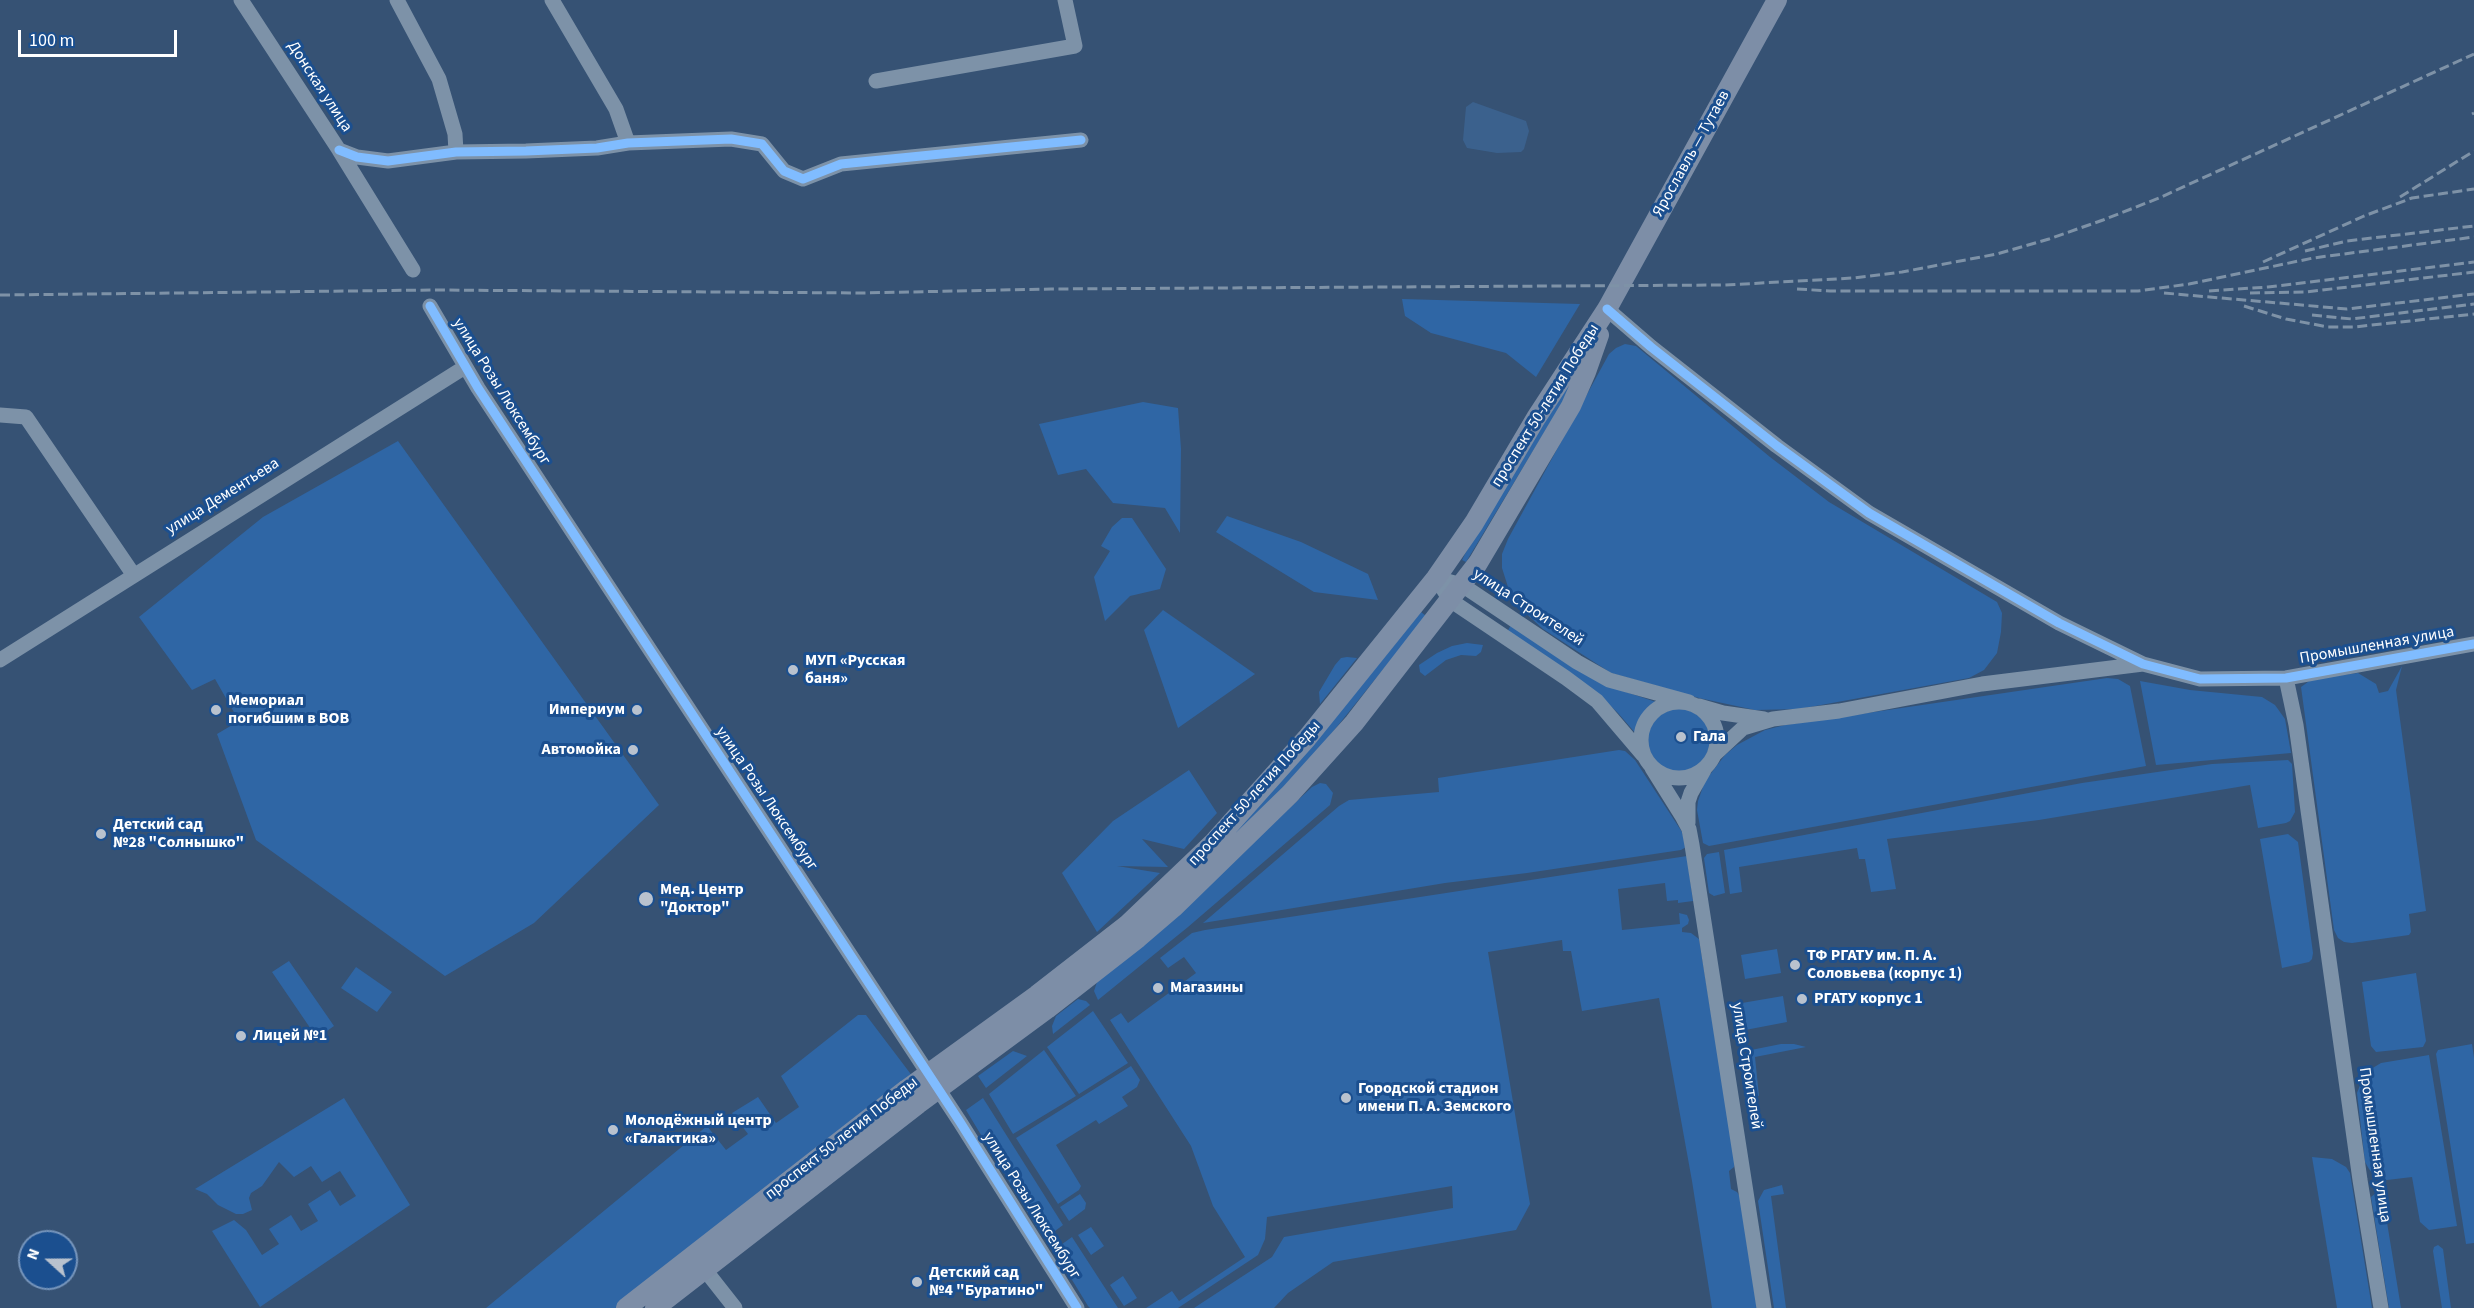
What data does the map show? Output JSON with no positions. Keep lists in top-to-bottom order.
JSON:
{
  "streets": {
    "main road": ["Ярославль — Тутаев", "проспект 50-летия Победы"],
    "street": [
      "Донская улица",
      "улица Розы Люксембург",
      "улица Дементьева",
      "улица Строителей",
      "Промышленная улица"
    ]
  },
  "crossings": [
    ["Ярославль — Тутаев", "проспект 50-летия Победы"],
    ["улица Розы Люксембург", "проспект 50-летия Победы"],
    ["улица Розы Люксембург", "улица Дементьева"],
    ["проспект 50-летия Победы", "улица Строителей"]
  ],
  "places": [
    "МУП «Русская баня»",
    "Мемориал погибшим в ВОВ",
    "Империум",
    "Гала",
    "Автомойка",
    "Детский сад №28 \"Солнышко\"",
    "Мед. Центр \"Доктор\"",
    "ТФ РГАТУ им. П. А. Соловьева (корпус 1)",
    "Магазины",
    "РГАТУ корпус 1",
    "Лицей №1",
    "Городской стадион имени П. А. Земского",
    "Молодёжный центр «Галактика»",
    "Детский сад №4 \"Буратино\""
  ],
  "scale_bar": "100 m",
  "north": "left"
}
